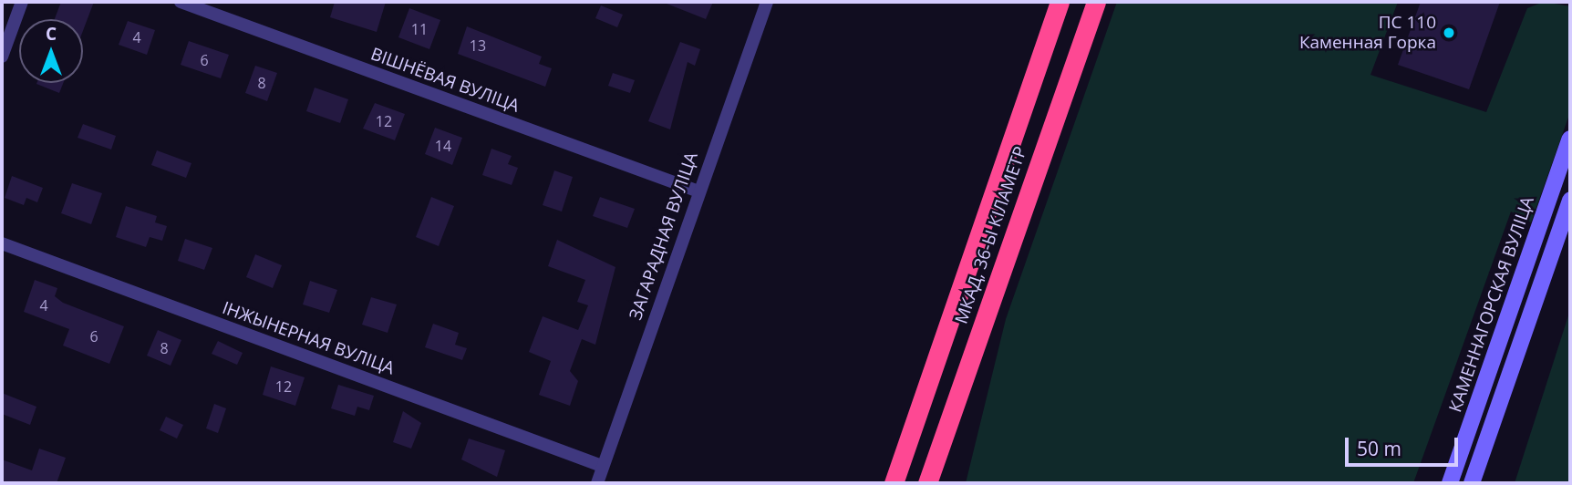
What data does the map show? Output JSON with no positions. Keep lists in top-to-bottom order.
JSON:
{
  "streets": {
    "highway": ["МКАД, 36-Ы КІЛАМЕТР"],
    "main road": ["КАМЕННАГОРСКАЯ ВУЛІЦА"],
    "street": ["ВІШНЁВАЯ ВУЛІЦА", "ЗАГАРАДНАЯ ВУЛІЦА", "ІНЖЫНЕРНАЯ ВУЛІЦА"]
  },
  "crossings": [
    ["ВІШНЁВАЯ ВУЛІЦА", "ЗАГАРАДНАЯ ВУЛІЦА"],
    ["ЗАГАРАДНАЯ ВУЛІЦА", "ІНЖЫНЕРНАЯ ВУЛІЦА"]
  ],
  "places": ["ПС 110 Каменная Горка"],
  "house_numbers": [
    "11",
    "4",
    "13",
    "6",
    "8",
    "12",
    "14",
    "4",
    "6",
    "8",
    "12"
  ],
  "scale_bar": "50 m",
  "north": "top"
}
